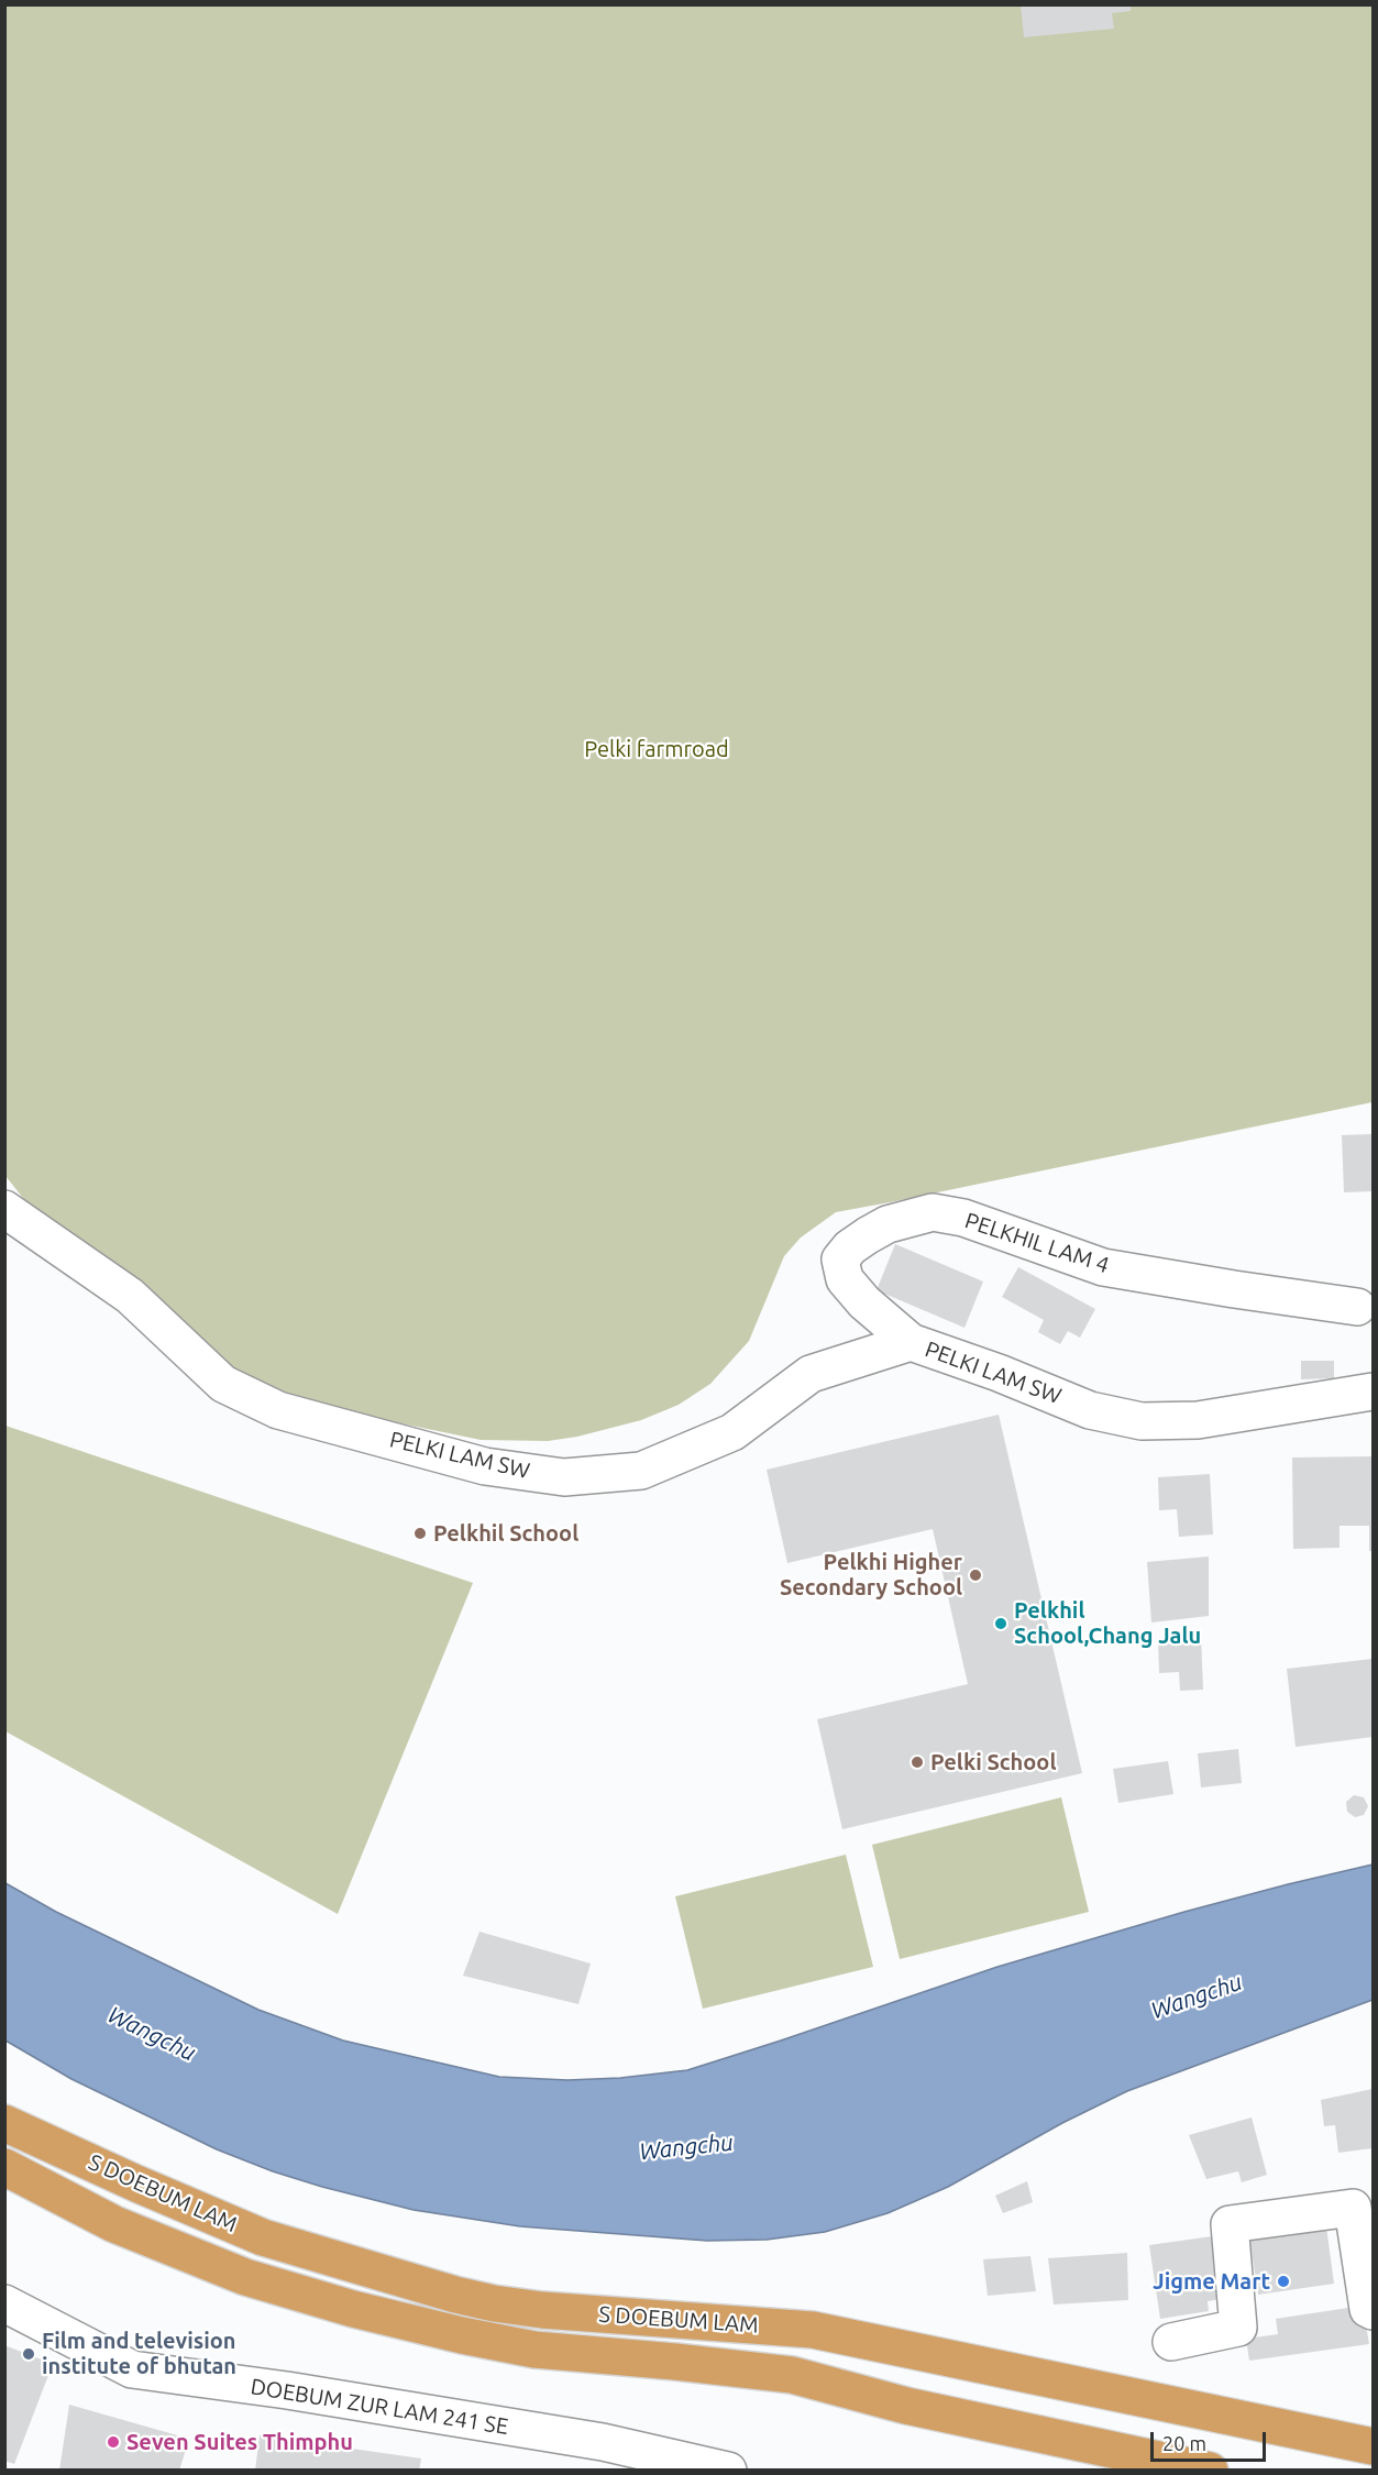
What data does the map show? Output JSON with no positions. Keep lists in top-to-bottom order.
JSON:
{
  "streets": {
    "highway": ["S DOEBUM LAM"],
    "street": ["PELKHIL LAM 4", "PELKI LAM SW", "DOEBUM ZUR LAM 241 SE"]
  },
  "crossings": [
    ["PELKHIL LAM 4", "PELKI LAM SW"]
  ],
  "water": ["Wangchu"],
  "parks": ["Pelki farmroad"],
  "places": [
    "Pelkhil School",
    "Pelkhi Higher Secondary School",
    "Pelkhil School,Chang Jalu",
    "Pelki School",
    "Jigme Mart",
    "Film and television institute of bhutan",
    "Seven Suites Thimphu"
  ],
  "scale_bar": "20 m"
}
